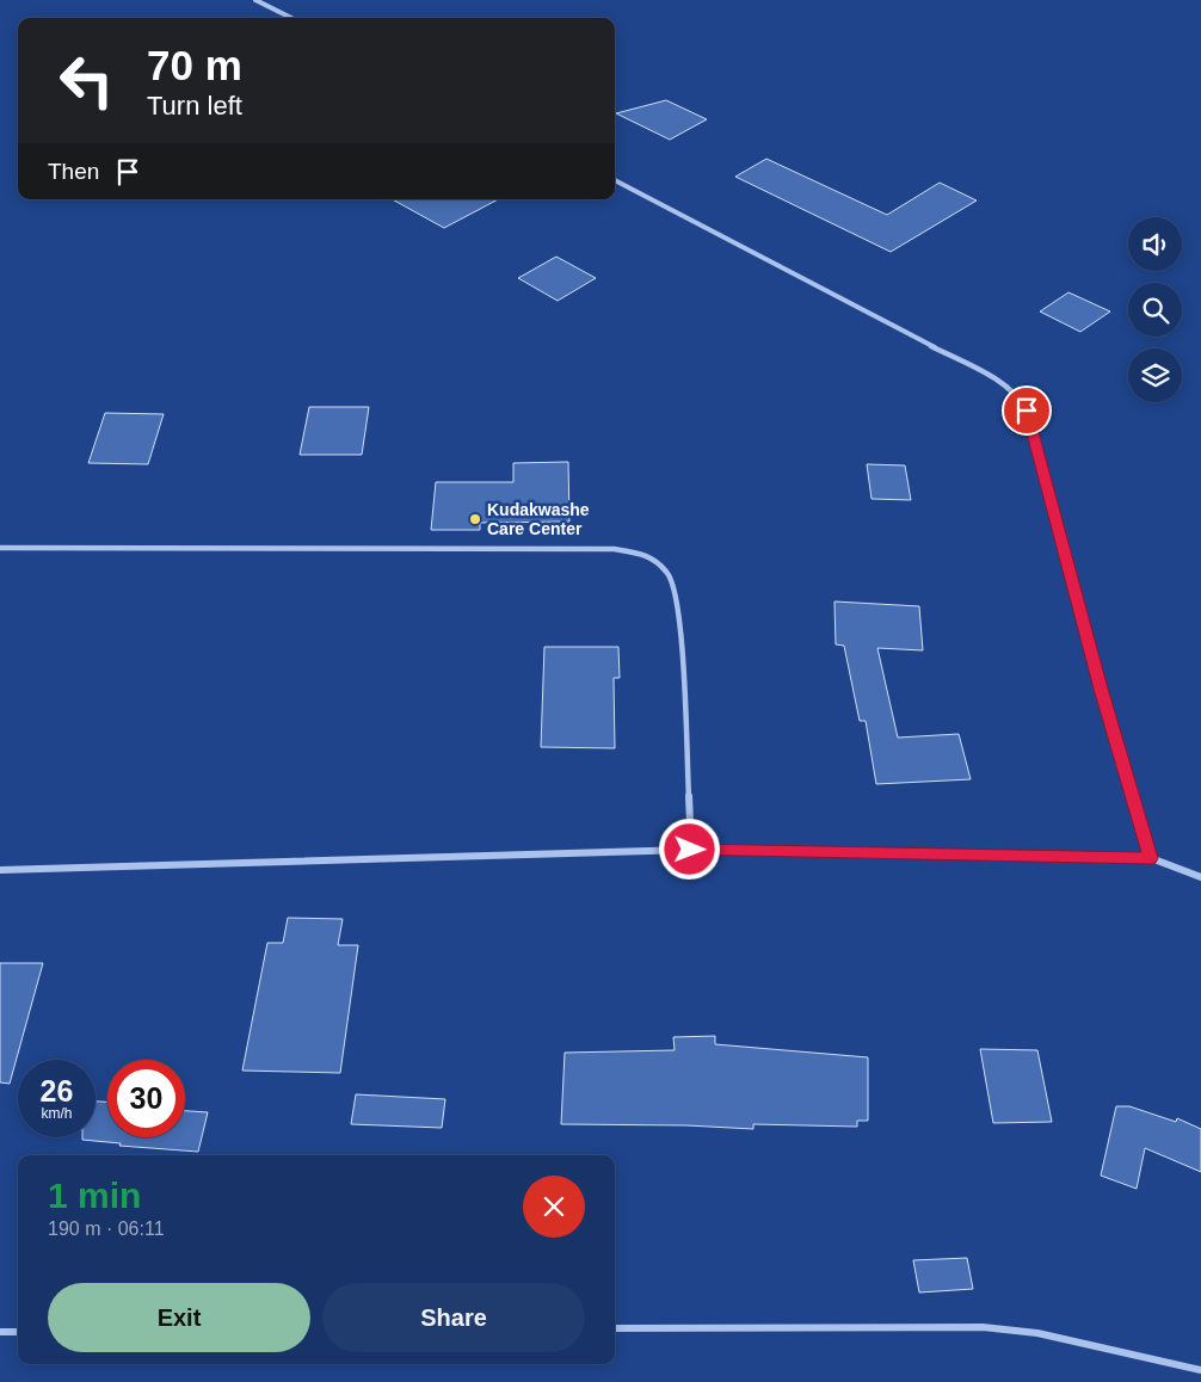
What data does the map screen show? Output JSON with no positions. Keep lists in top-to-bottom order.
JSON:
{
  "places": ["Kudakwashe Care Center"],
  "page": {
    "turn": ["70 m", "Turn left"],
    "then": "Then",
    "speed": "26 km/h",
    "limit": "30",
    "heading": ["1 min", "190 m · 06:11"],
    "buttons": ["Exit", "Share"]
  }
}
